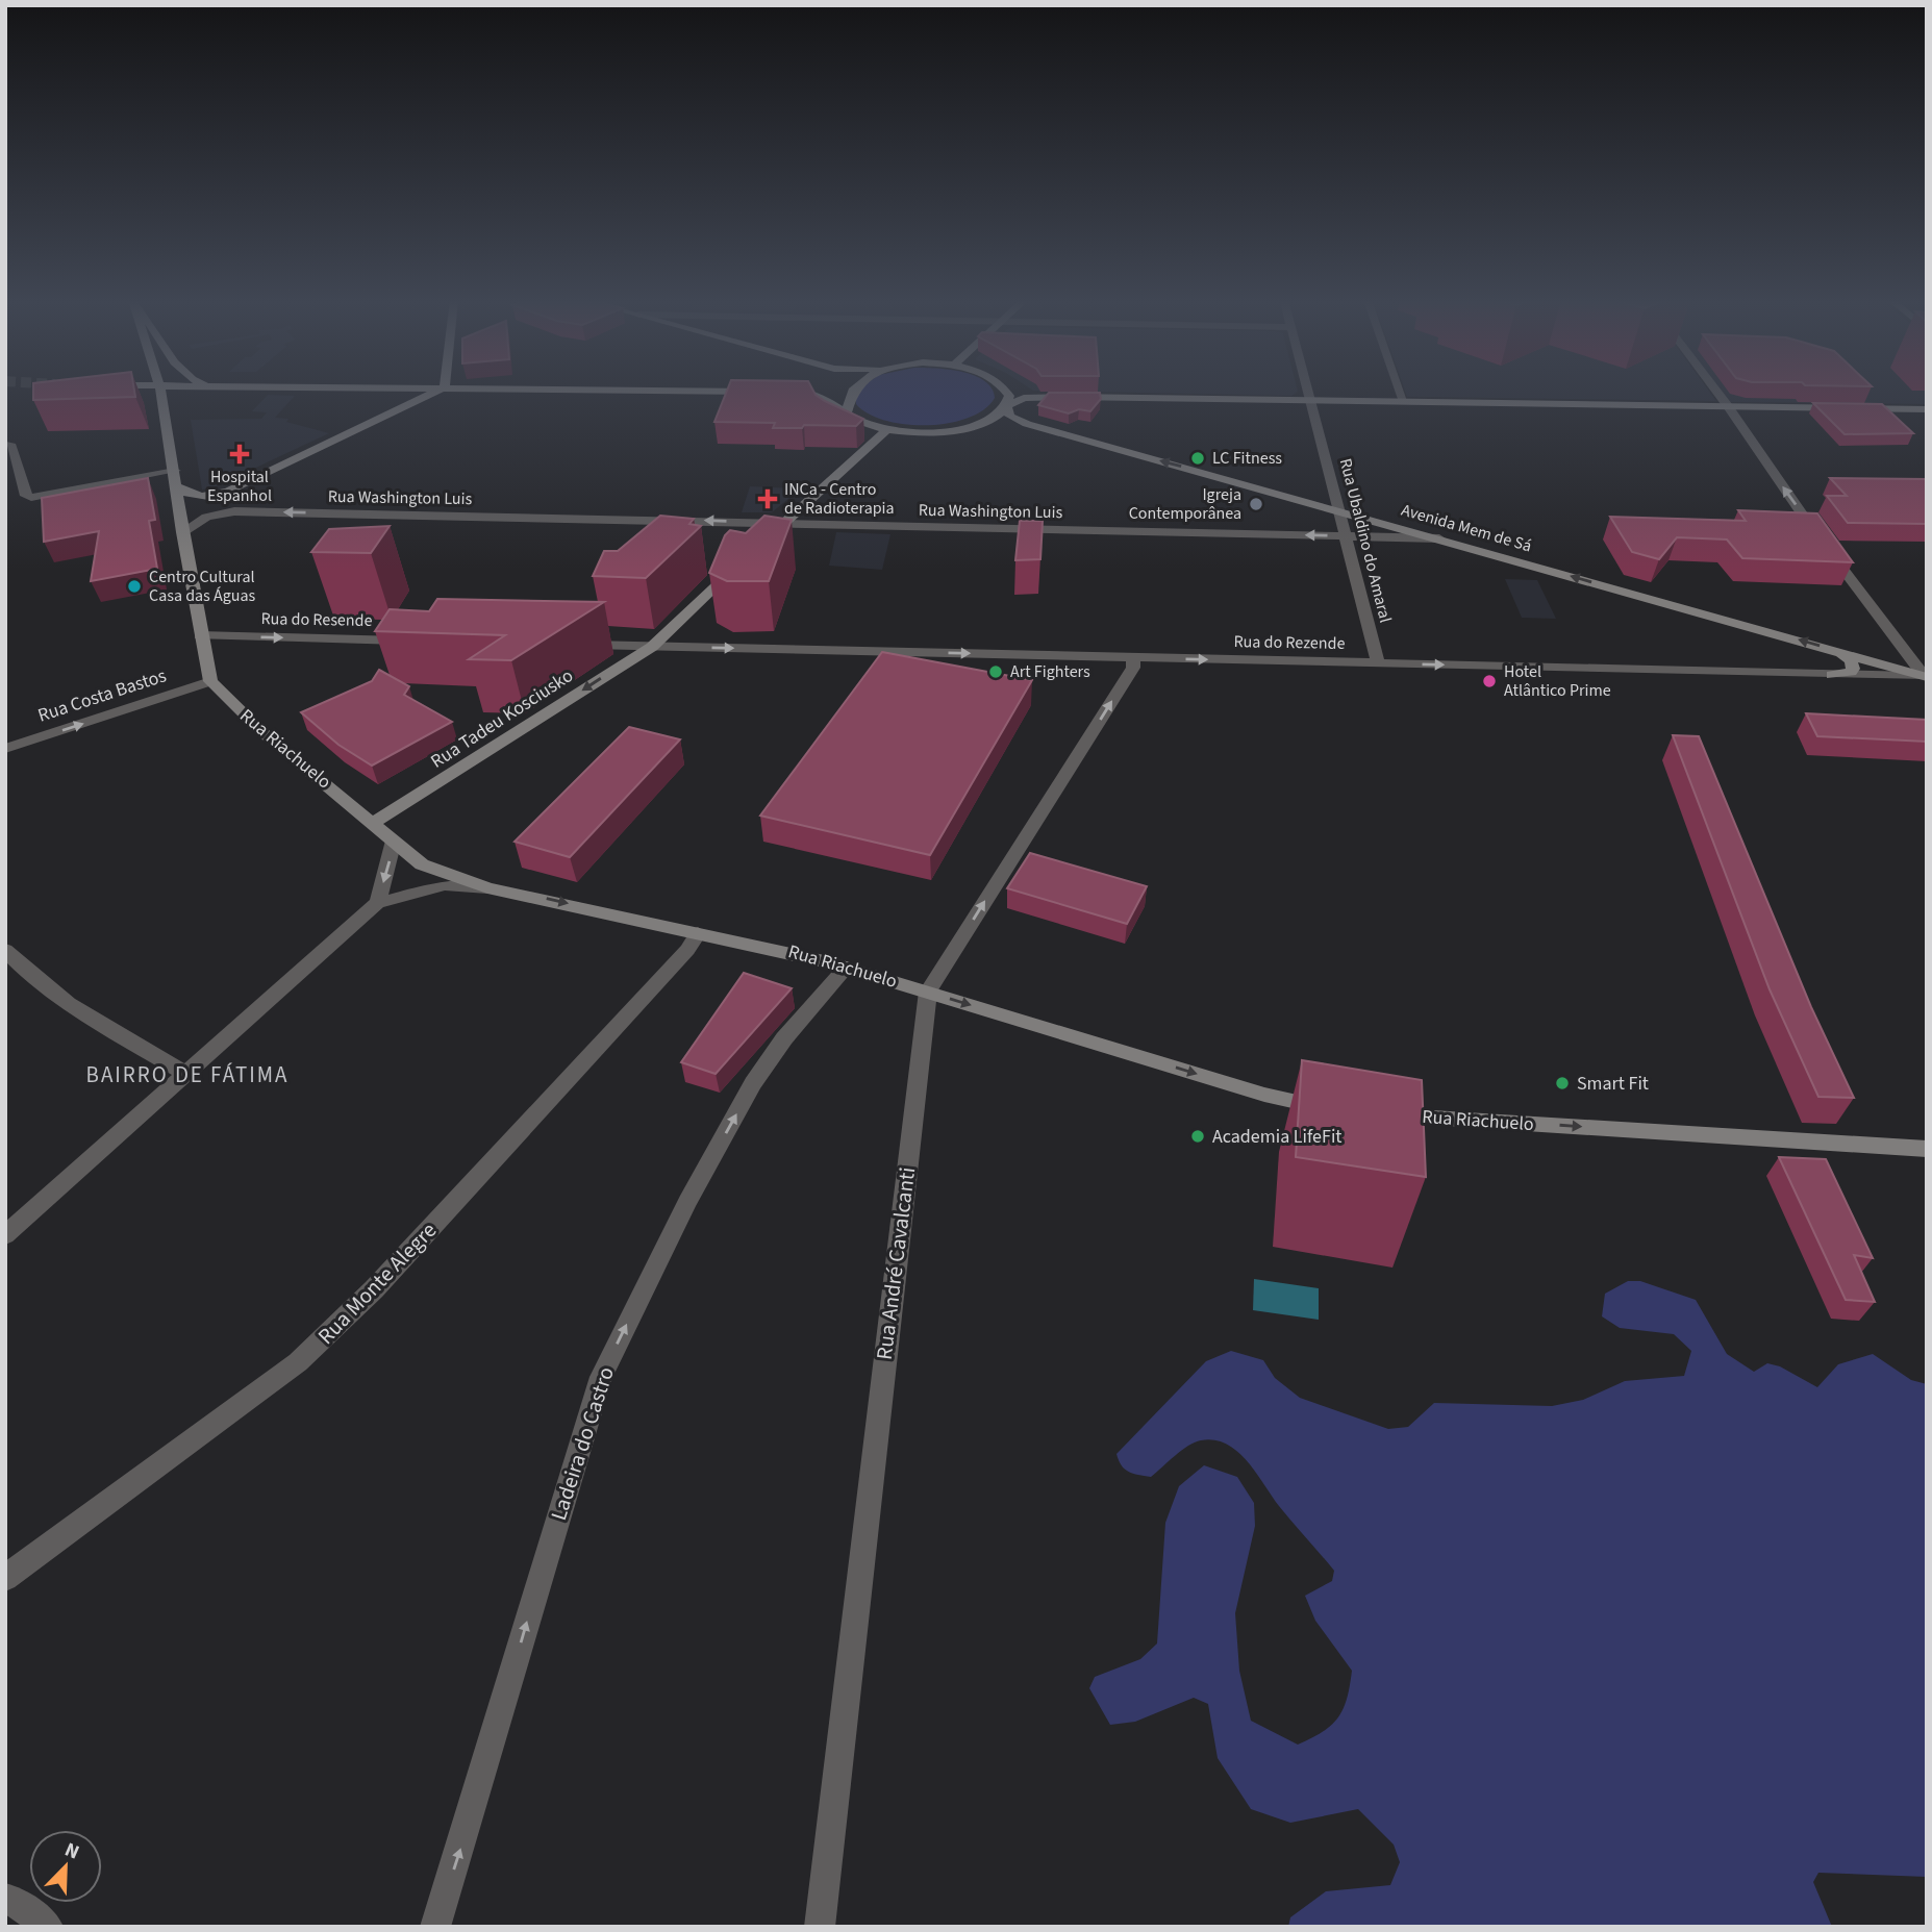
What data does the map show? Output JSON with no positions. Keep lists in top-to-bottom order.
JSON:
{
  "streets": {
    "main road": ["Avenida Mem de Sá", "Rua Tadeu Kosciusko", "Rua Riachuelo"],
    "street": [
      "Rua Washington Luis",
      "Rua Ubaldino do Amaral",
      "Rua do Resende",
      "Rua do Rezende",
      "Rua Costa Bastos",
      "Rua André Cavalcanti",
      "Rua Monte Alegre",
      "Ladeira do Castro"
    ]
  },
  "crossings": [
    ["Rua Washington Luis", "Avenida Mem de Sá"],
    ["Rua Washington Luis", "Rua Ubaldino do Amaral"],
    ["Avenida Mem de Sá", "Rua Ubaldino do Amaral"],
    ["Avenida Mem de Sá", "Rua do Rezende"],
    ["Rua Ubaldino do Amaral", "Rua do Rezende"],
    ["Rua do Rezende", "Rua Tadeu Kosciusko"],
    ["Rua do Rezende", "Rua André Cavalcanti"],
    ["Rua Costa Bastos", "Rua Riachuelo"],
    ["Rua Tadeu Kosciusko", "Rua Riachuelo"],
    ["Rua Riachuelo", "Rua André Cavalcanti"],
    ["Rua Riachuelo", "Rua Monte Alegre"],
    ["Rua Riachuelo", "Ladeira do Castro"]
  ],
  "one_way": [
    "Rua Washington Luis",
    "Rua do Resende",
    "Rua do Rezende",
    "Rua Costa Bastos",
    "Rua Tadeu Kosciusko",
    "Rua Riachuelo",
    "Ladeira do Castro"
  ],
  "districts": ["BAIRRO DE FÁTIMA"],
  "places": {
    "health": ["Hospital Espanhol", "INCa - Centro de Radioterapia"],
    "other": [
      "LC Fitness",
      "Igreja Contemporânea",
      "Centro Cultural Casa das Águas",
      "Art Fighters",
      "Hotel Atlântico Prime",
      "Smart Fit",
      "Academia LifeFit"
    ]
  },
  "north": "top right"
}
